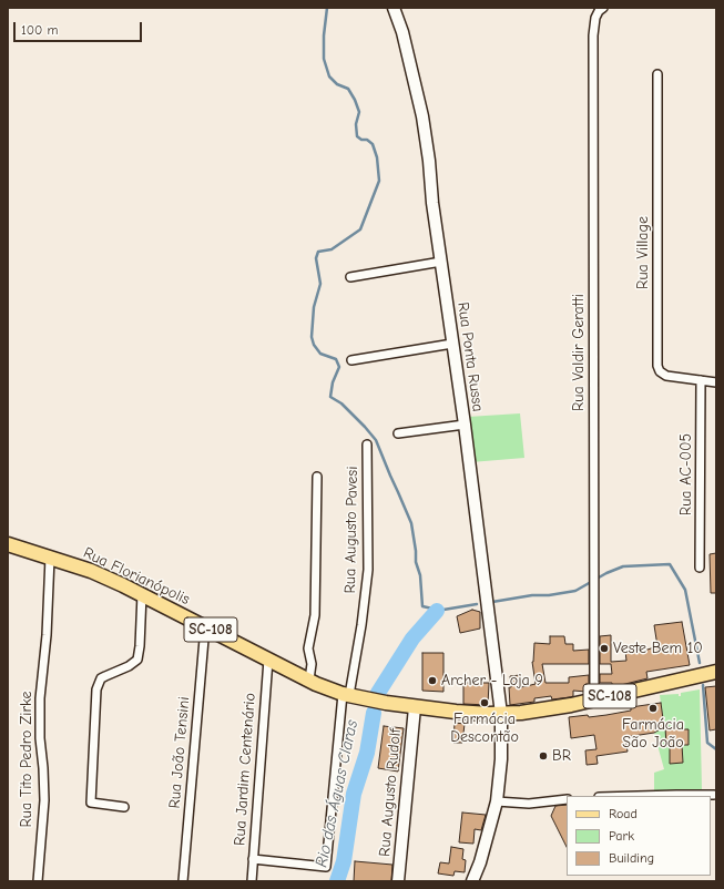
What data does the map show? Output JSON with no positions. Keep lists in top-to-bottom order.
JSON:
{
  "streets": {
    "main road": ["Rua Florianópolis", "SC-108"],
    "street": [
      "Rua Village",
      "Rua Valdir Geratti",
      "Rua Ponta Russa",
      "Rua AC-005",
      "Rua Augusto Pavesi",
      "Rua João Tensini",
      "Rua Tito Pedro Zirke",
      "Rua Jardim Centenário",
      "Rua Augusto Rudolf"
    ]
  },
  "crossings": [
    ["Rua Village", "Rua AC-005"],
    ["Rua Valdir Geratti", "SC-108"],
    ["Rua Ponta Russa", "Rua Florianópolis"],
    ["Rua Ponta Russa", "SC-108"],
    ["Rua Augusto Pavesi", "Rua Florianópolis"],
    ["Rua Augusto Pavesi", "Rua Jardim Centenário"],
    ["Rua Florianópolis", "SC-108"],
    ["Rua Florianópolis", "Rua João Tensini"],
    ["Rua Florianópolis", "Rua Tito Pedro Zirke"],
    ["Rua Florianópolis", "Rua Jardim Centenário"],
    ["Rua Florianópolis", "Rua Augusto Rudolf"]
  ],
  "water": ["Rio das Águas Claras"],
  "places": [
    "Veste Bem 10",
    "Archer - Loja 9",
    "Farmácia Descontão",
    "Farmácia São João",
    "BR"
  ],
  "legend": ["Road", "Park", "Building"],
  "scale_bar": "100 m"
}
